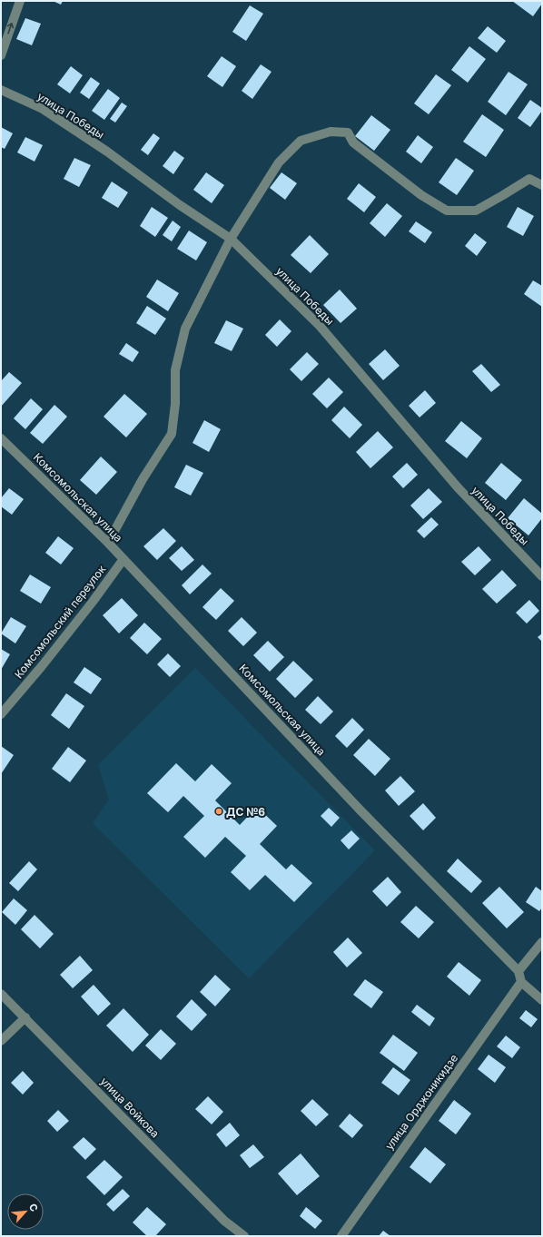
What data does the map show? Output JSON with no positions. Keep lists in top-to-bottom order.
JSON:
{
  "streets": {
    "street": [
      "улица Победы",
      "Комсомольская улица",
      "Комсомольский переулок",
      "улица Орджоникидзе",
      "улица Войкова"
    ]
  },
  "crossings": [
    ["Комсомольская улица", "Комсомольский переулок"]
  ],
  "places": ["ДС №6"],
  "north": "top right"
}
